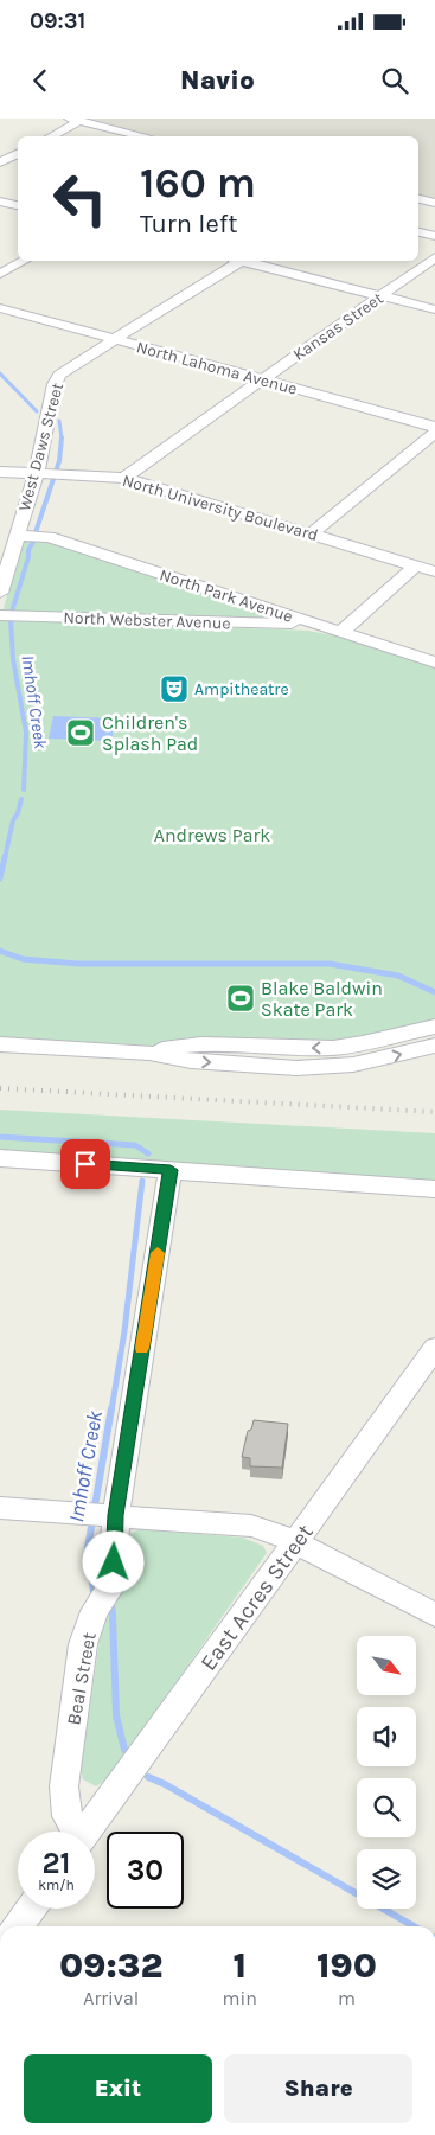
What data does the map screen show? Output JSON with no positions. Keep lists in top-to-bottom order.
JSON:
{
  "streets": {
    "street": [
      "Kansas Street",
      "North Lahoma Avenue",
      "West Daws Street",
      "North University Boulevard",
      "North Park Avenue",
      "North Webster Avenue",
      "East Acres Street",
      "Beal Street"
    ]
  },
  "crossings": [
    ["Kansas Street", "North Lahoma Avenue"],
    ["Kansas Street", "North University Boulevard"],
    ["North Lahoma Avenue", "West Daws Street"],
    ["West Daws Street", "North University Boulevard"],
    ["West Daws Street", "North Park Avenue"],
    ["North Park Avenue", "North Webster Avenue"]
  ],
  "water": ["Imhoff Creek"],
  "parks": ["Andrews Park"],
  "places": {
    "theatre": ["Ampitheatre"],
    "sports": ["Children's Splash Pad", "Blake Baldwin Skate Park"]
  },
  "north": "bottom right",
  "page": {
    "status": "09:31",
    "header": "Navio",
    "turn": ["160 m", "Turn left"],
    "speed": "21 km/h",
    "limit": "30",
    "eta": [
      "09:32",
      "Arrival",
      "1",
      "min",
      "190",
      "m"
    ],
    "buttons": ["Exit", "Share"]
  }
}
